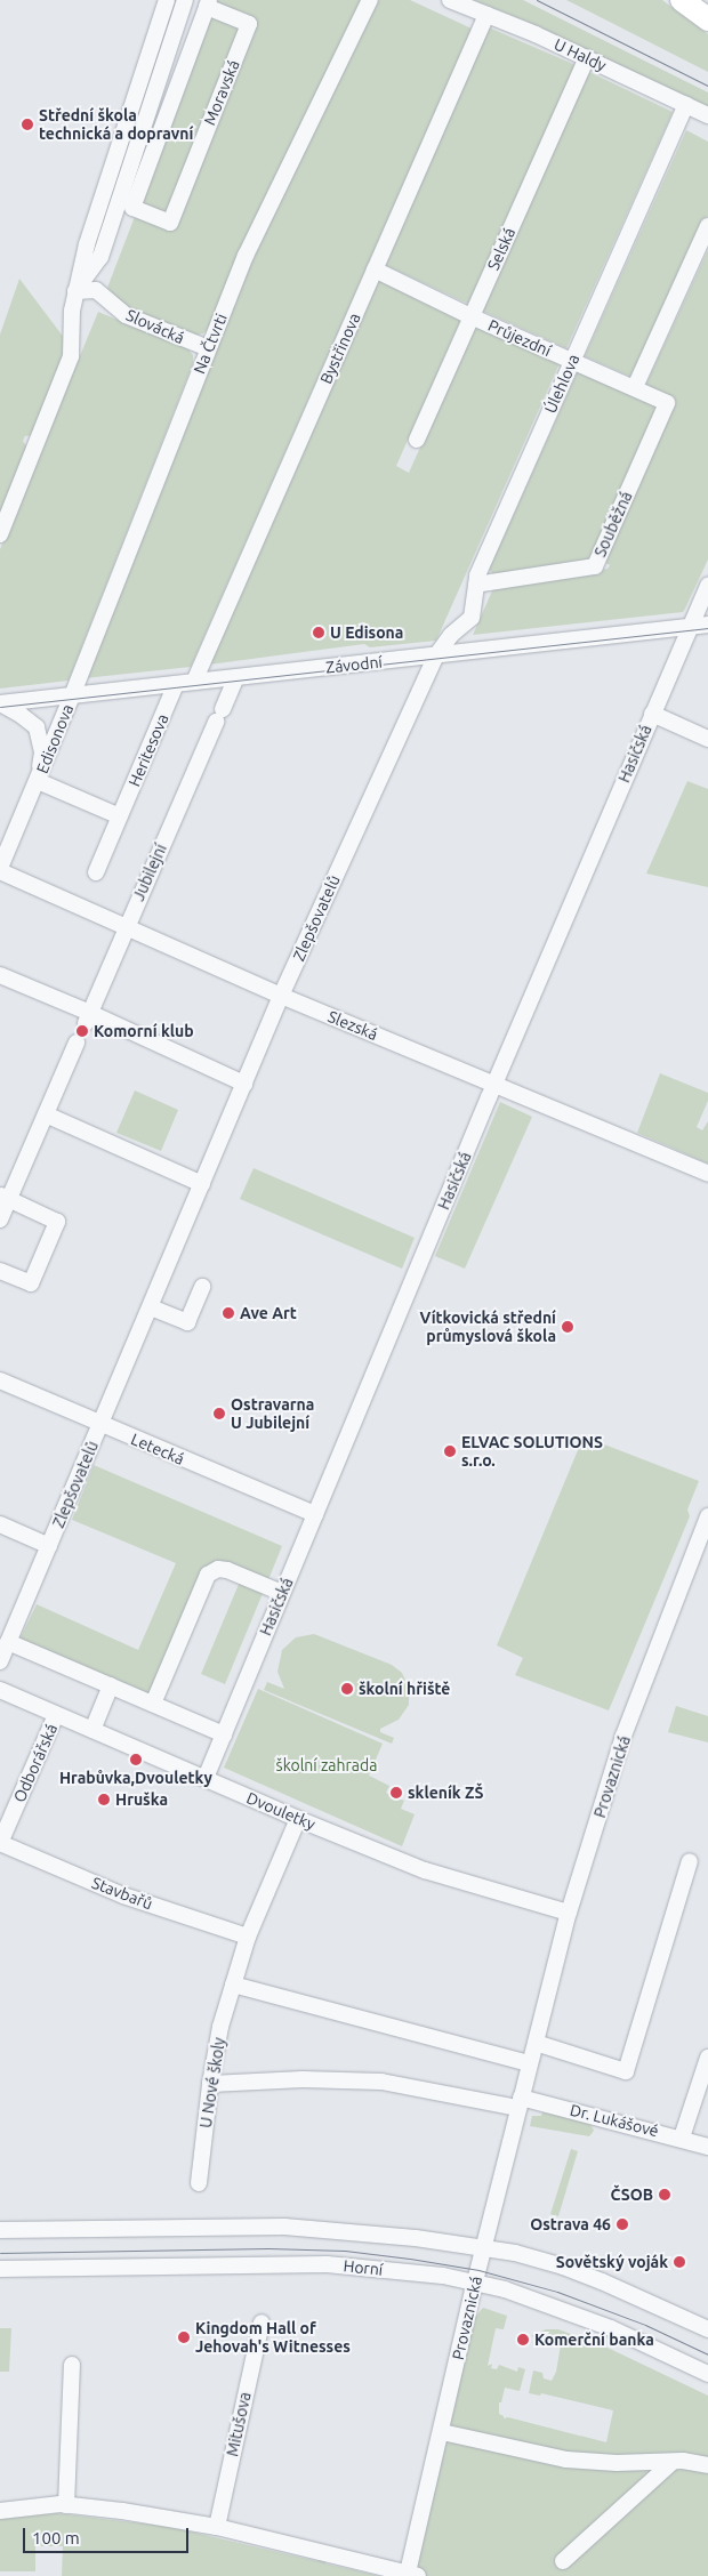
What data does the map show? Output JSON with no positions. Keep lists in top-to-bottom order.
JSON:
{
  "streets": {
    "street": [
      "U Haldy",
      "Moravská",
      "Selská",
      "Slovácká",
      "Průjezdní",
      "Na Čtvrti",
      "Bystřinova",
      "Úlehlova",
      "Souběžná",
      "Závodní",
      "Edisonova",
      "Heritesova",
      "Hasičská",
      "Jubilejní",
      "Zlepšovatelů",
      "Slezská",
      "Letecká",
      "Odborářská",
      "Provaznická",
      "Dvouletky",
      "Stavbařů",
      "U Nové školy",
      "Dr. Lukášové",
      "Horní",
      "Mitušova"
    ]
  },
  "crossings": [
    ["U Haldy", "Selská"],
    ["U Haldy", "Bystřinova"],
    ["U Haldy", "Úlehlova"],
    ["Selská", "Průjezdní"],
    ["Slovácká", "Na Čtvrti"],
    ["Průjezdní", "Bystřinova"],
    ["Průjezdní", "Úlehlova"],
    ["Průjezdní", "Souběžná"],
    ["Na Čtvrti", "Závodní"],
    ["Na Čtvrti", "Edisonova"],
    ["Bystřinova", "Závodní"],
    ["Úlehlova", "Souběžná"],
    ["Úlehlova", "Závodní"],
    ["Úlehlova", "Zlepšovatelů"],
    ["Závodní", "Edisonova"],
    ["Závodní", "Heritesova"],
    ["Závodní", "Hasičská"],
    ["Závodní", "Jubilejní"],
    ["Závodní", "Zlepšovatelů"],
    ["Edisonova", "Slezská"],
    ["Hasičská", "Slezská"],
    ["Hasičská", "Letecká"],
    ["Hasičská", "Dvouletky"],
    ["Jubilejní", "Slezská"],
    ["Zlepšovatelů", "Slezská"],
    ["Zlepšovatelů", "Letecká"],
    ["Odborářská", "Dvouletky"],
    ["Odborářská", "Stavbařů"],
    ["Provaznická", "Dvouletky"],
    ["Provaznická", "Dr. Lukášové"],
    ["Provaznická", "Horní"],
    ["Dvouletky", "U Nové školy"],
    ["Stavbařů", "U Nové školy"],
    ["U Nové školy", "Dr. Lukášové"]
  ],
  "parks": ["školní zahrada"],
  "places": [
    "Střední škola technická a dopravní",
    "U Edisona",
    "Komorní klub",
    "Ave Art",
    "Vítkovická střední průmyslová škola",
    "Ostravarna U Jubilejní",
    "ELVAC SOLUTIONS s.r.o.",
    "školní hřiště",
    "Hrabůvka,Dvouletky",
    "skleník ZŠ",
    "Hruška",
    "ČSOB",
    "Ostrava 46",
    "Sovětský voják",
    "Kingdom Hall of Jehovah's Witnesses",
    "Komerční banka"
  ],
  "scale_bar": "100 m"
}
